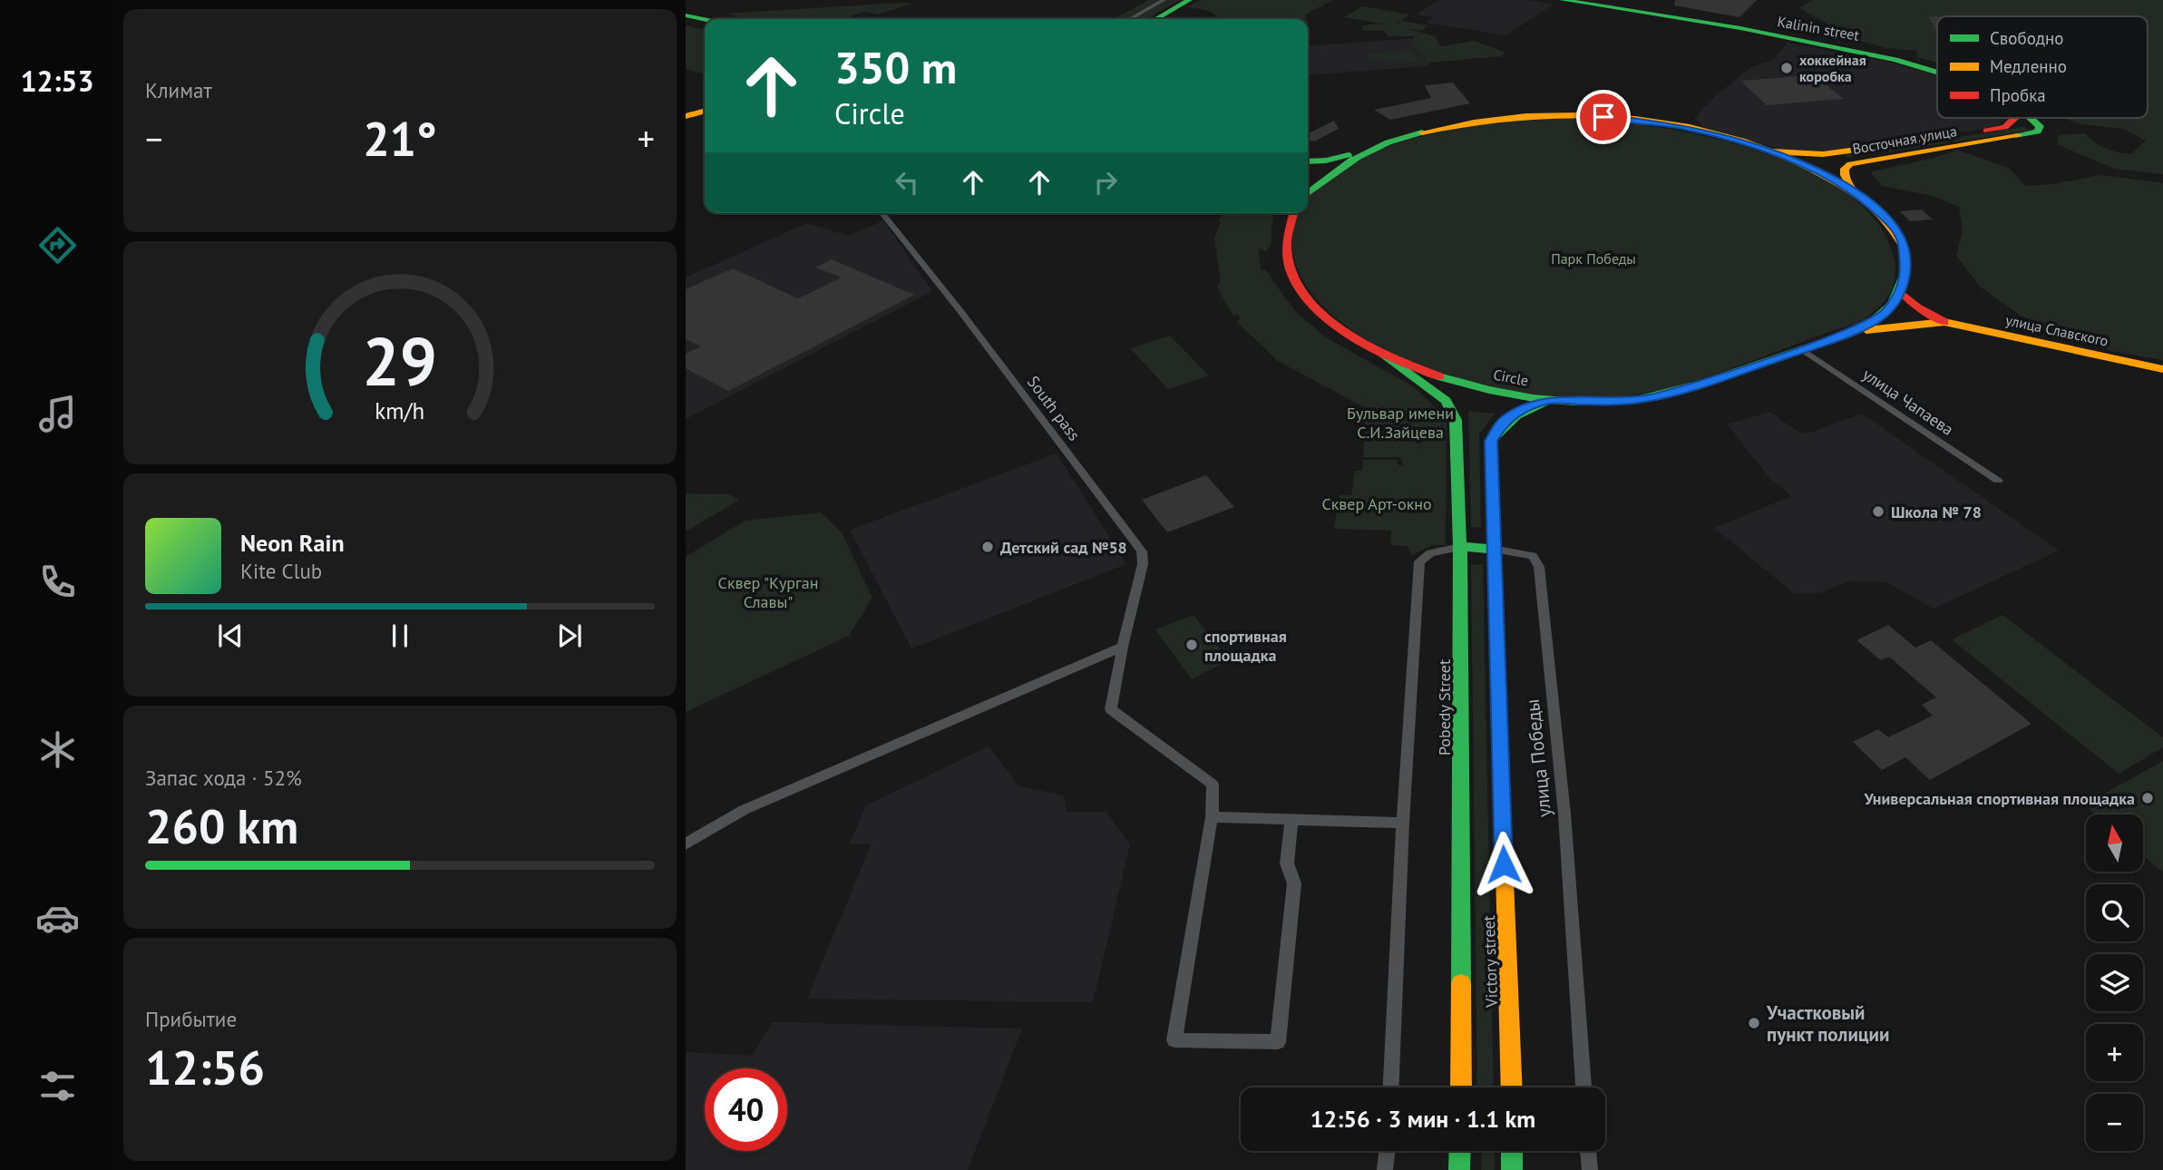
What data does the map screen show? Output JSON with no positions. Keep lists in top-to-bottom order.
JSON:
{
  "streets": {
    "main road": [
      "Kalinin street",
      "Восточная улица",
      "улица Славского",
      "Circle",
      "Pobedy Street",
      "Victory street"
    ],
    "street": ["улица Чапаева", "South pass", "улица Победы"]
  },
  "crossings": [
    ["Kalinin street", "Восточная улица"],
    ["Восточная улица", "Circle"],
    ["Circle", "улица Чапаева"],
    ["Circle", "Pobedy Street"],
    ["Circle", "Victory street"],
    ["улица Победы", "Victory street"]
  ],
  "parks": [
    "Парк Победы",
    "Бульвар имени С.И.Зайцева",
    "Сквер Арт-окно",
    "Сквер \"Курган Славы\""
  ],
  "places": [
    "хоккейная коробка",
    "Школа № 78",
    "Детский сад №58",
    "спортивная площадка",
    "Универсальная спортивная площадка",
    "Участковый пункт полиции"
  ],
  "legend": ["Свободно", "Медленно", "Пробка"],
  "north": "top",
  "page": {
    "tabs": "12:53",
    "tile": [
      "Климат",
      ["Запас хода · 52%", "260 km"],
      ["Прибытие", "12:56"]
    ],
    "turn": ["350 m", "Circle"],
    "heat": ["−", "21°", "+"],
    "song": ["Neon Rain", "Kite Club"],
    "map_buttons": ["+", "−"],
    "limit": "40",
    "trip": "12:56 · 3 мин · 1.1 km",
    "gauge": ["29", "km/h"]
  }
}
